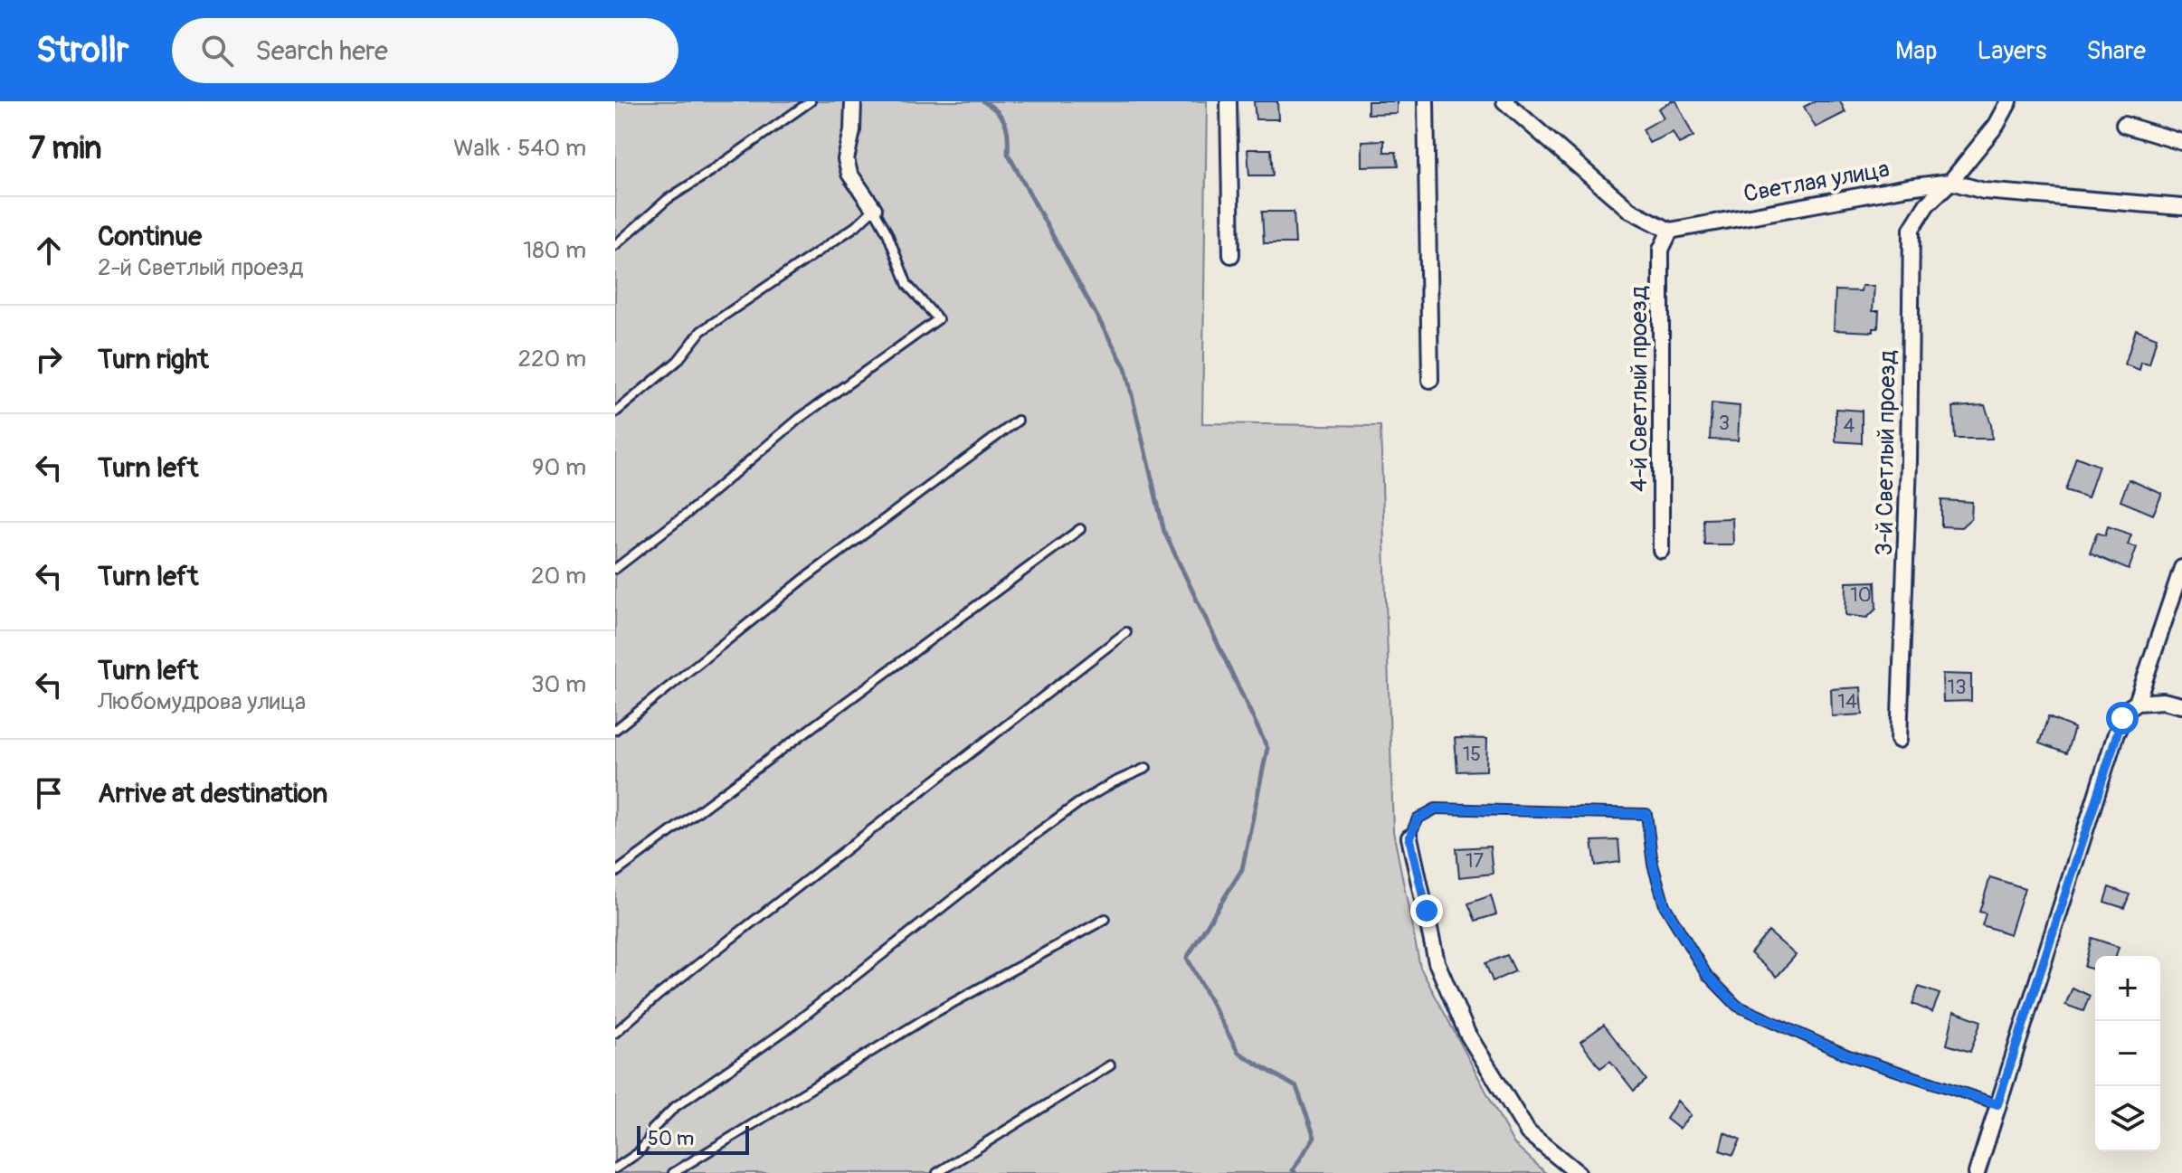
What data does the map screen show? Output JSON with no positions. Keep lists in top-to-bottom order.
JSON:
{
  "streets": {
    "street": ["Светлая улица", "4-й Светлый проезд", "3-й Светлый проезд"]
  },
  "crossings": [
    ["Светлая улица", "4-й Светлый проезд"],
    ["Светлая улица", "3-й Светлый проезд"]
  ],
  "house_numbers": [
    "3",
    "4",
    "10",
    "13",
    "14",
    "15",
    "17"
  ],
  "scale_bar": "50 m",
  "page": {
    "header": "Strollr",
    "search": "Search here",
    "nav": ["Map", "Layers", "Share"],
    "heading": ["7 min", "Walk · 540 m"],
    "list": [
      ["Continue", "2-й Светлый проезд", "180 m"],
      ["Turn right", "220 m"],
      ["Turn left", "90 m"],
      ["Turn left", "20 m"],
      ["Turn left", "Любомудрова улица", "30 m"],
      "Arrive at destination"
    ],
    "map_buttons": ["+", "−"],
    "scale": "50 m"
  }
}
